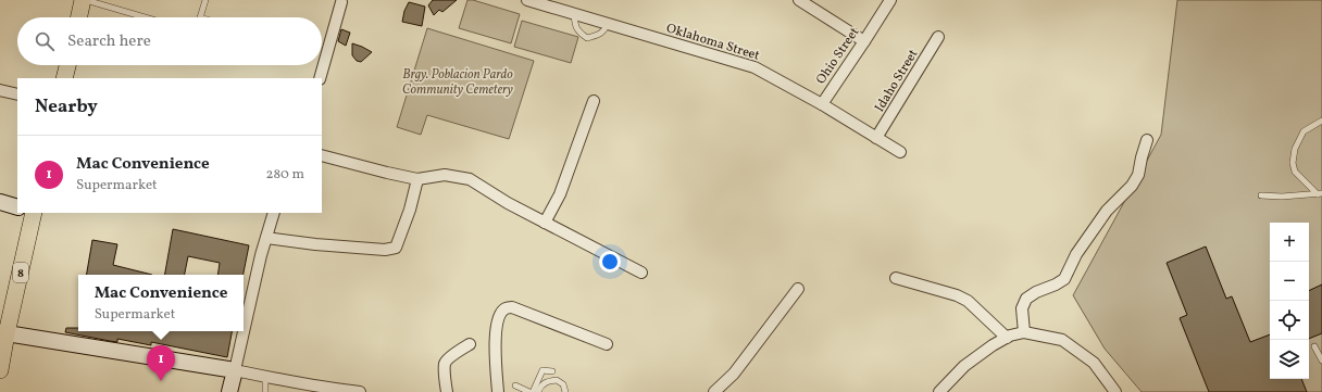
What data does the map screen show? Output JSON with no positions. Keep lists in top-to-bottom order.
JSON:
{
  "streets": {
    "main road": ["8"],
    "street": ["Oklahoma Street", "Ohio Street", "Idaho Street"]
  },
  "crossings": [
    ["Oklahoma Street", "Ohio Street"],
    ["Oklahoma Street", "Idaho Street"]
  ],
  "parks": ["Brgy. Poblacion Pardo Community Cemetery"],
  "page": {
    "search": "Search here",
    "heading": "Nearby",
    "list": [
      {
        "mark": "1",
        "name": "Mac Convenience",
        "note": "Supermarket",
        "value": "280 m"
      }
    ],
    "map_buttons": ["+", "−"],
    "popup": ["Mac Convenience", "Supermarket"],
    "pins": "1"
  }
}
